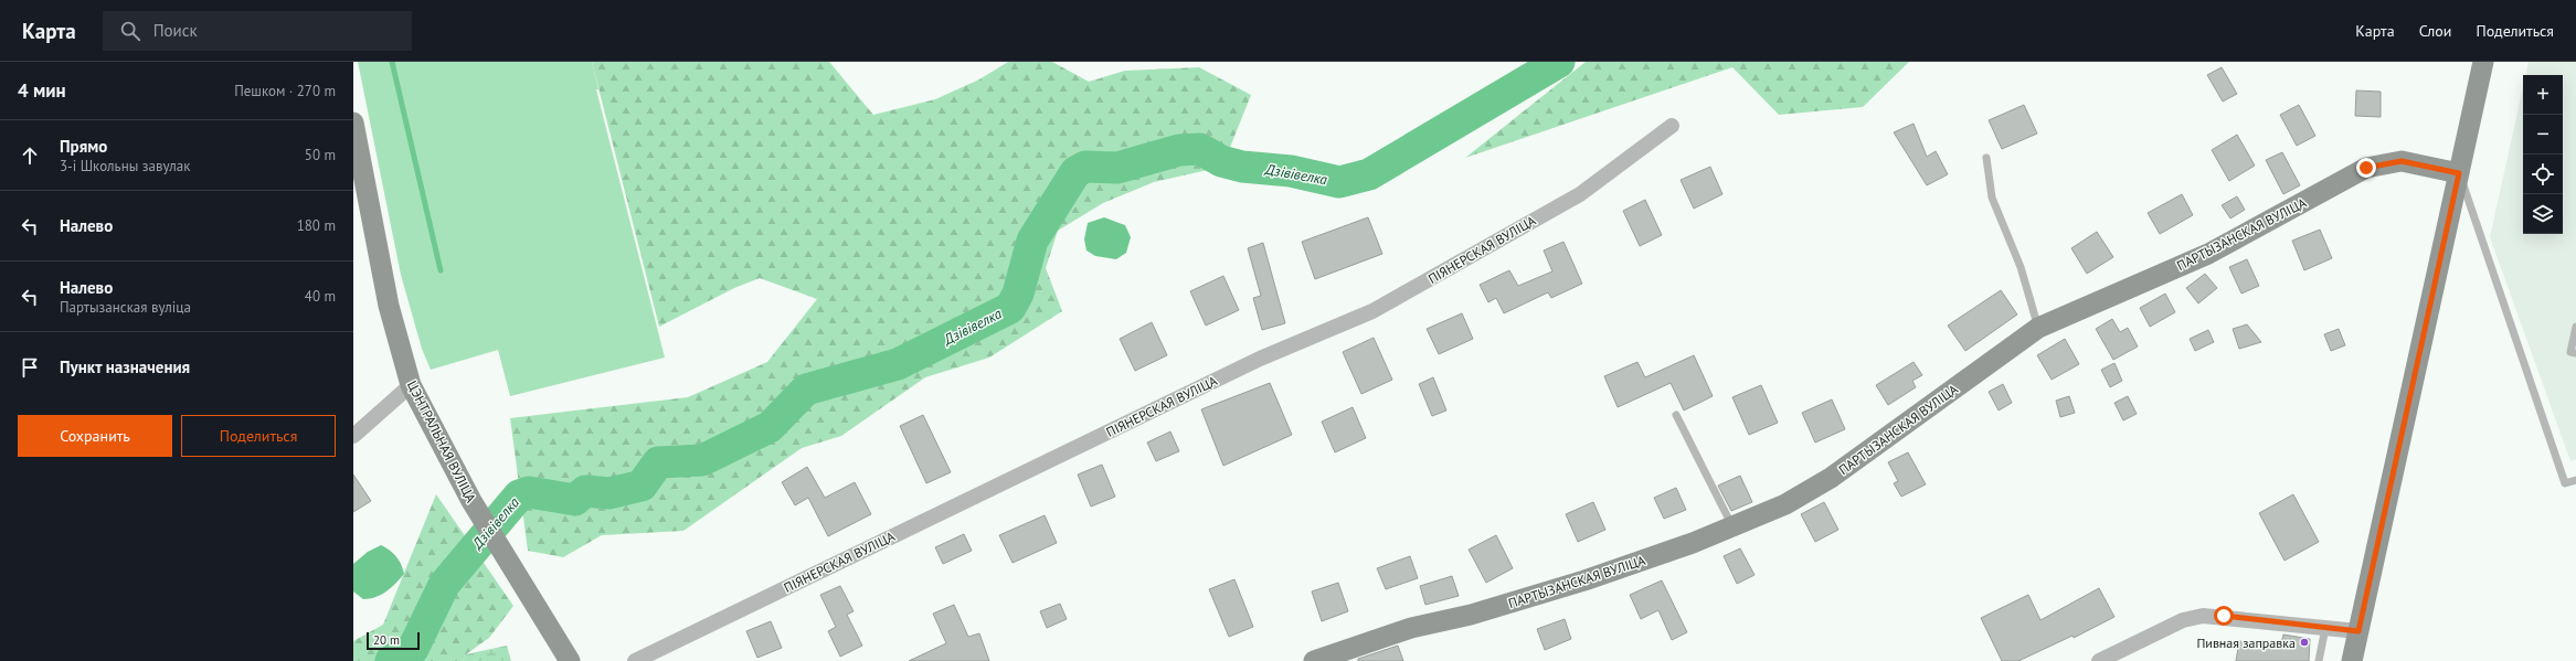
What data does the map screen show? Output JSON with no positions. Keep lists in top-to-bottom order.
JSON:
{
  "streets": {
    "street": ["ПАРТЫЗАНСКАЯ ВУЛІЦА", "ПІЯНЕРСКАЯ ВУЛІЦА", "ЦЭНТРАЛЬНАЯ ВУЛІЦА"]
  },
  "water": ["Дзівівелка"],
  "places": ["Пивная заправка"],
  "scale_bar": "20 m",
  "page": {
    "header": "Карта",
    "search": "Поиск",
    "nav": ["Карта", "Слои", "Поделиться"],
    "heading": ["4 мин", "Пешком · 270 m"],
    "map_buttons": ["+", "−"],
    "list": [
      ["Прямо", "3-і Школьны завулак", "50 m"],
      ["Налево", "180 m"],
      ["Налево", "Партызанская вуліца", "40 m"],
      "Пункт назначения"
    ],
    "buttons": ["Сохранить", "Поделиться"],
    "scale": "20 m"
  }
}
